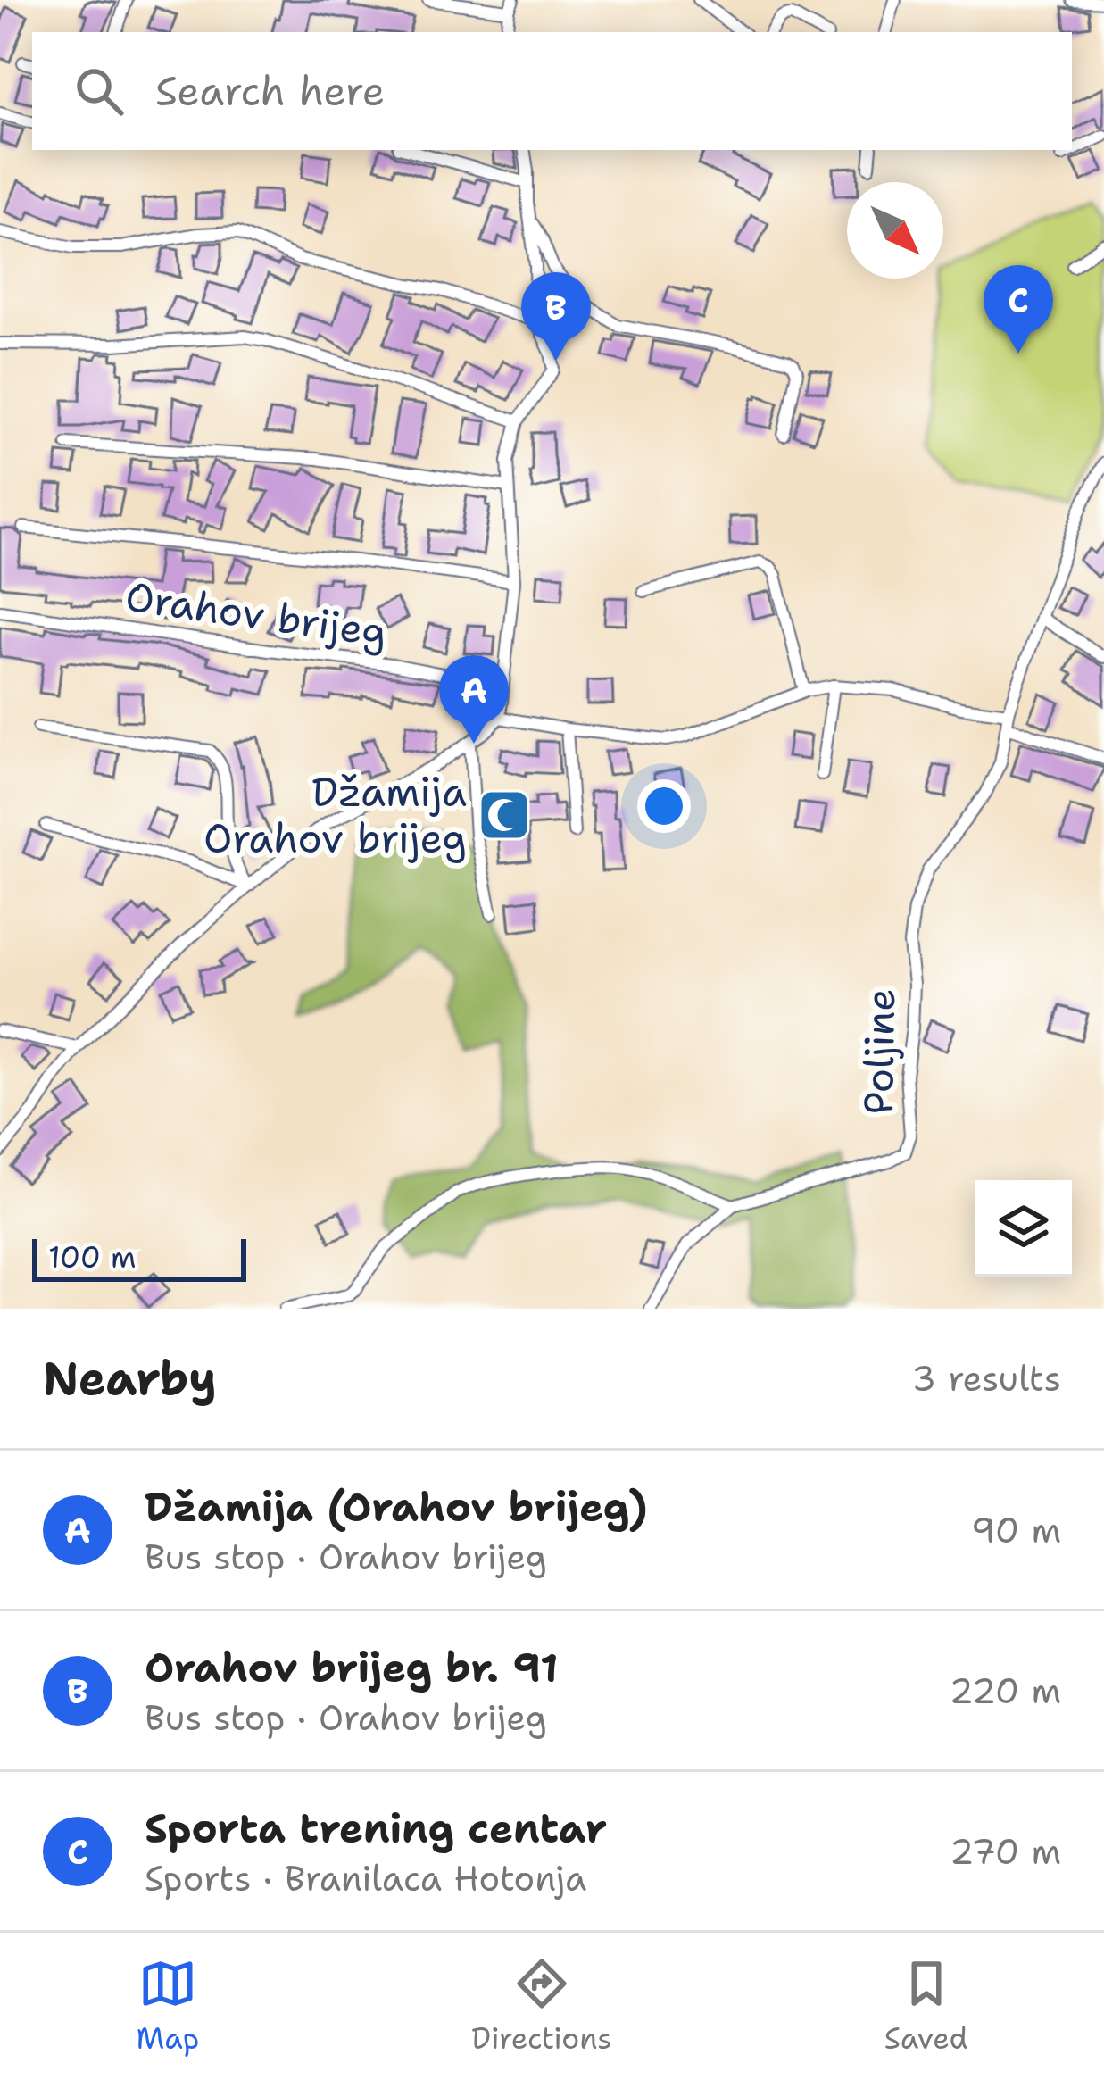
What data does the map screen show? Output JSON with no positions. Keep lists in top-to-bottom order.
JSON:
{
  "streets": {
    "street": ["Orahov brijeg", "Poljine"]
  },
  "places": {
    "mosque": ["Džamija Orahov brijeg"]
  },
  "scale_bar": "100 m",
  "north": "bottom right",
  "page": {
    "search": "Search here",
    "pins": ["C", "B", "A"],
    "scale": "100 m",
    "heading": ["Nearby", "3 results"],
    "list": [
      {
        "mark": "A",
        "name": "Džamija (Orahov brijeg)",
        "note": "Bus stop · Orahov brijeg",
        "value": "90 m"
      },
      {
        "mark": "B",
        "name": "Orahov brijeg br. 91",
        "note": "Bus stop · Orahov brijeg",
        "value": "220 m"
      },
      {
        "mark": "C",
        "name": "Sporta trening centar",
        "note": "Sports · Branilaca Hotonja",
        "value": "270 m"
      }
    ],
    "nav": ["Map", "Directions", "Saved"]
  }
}
